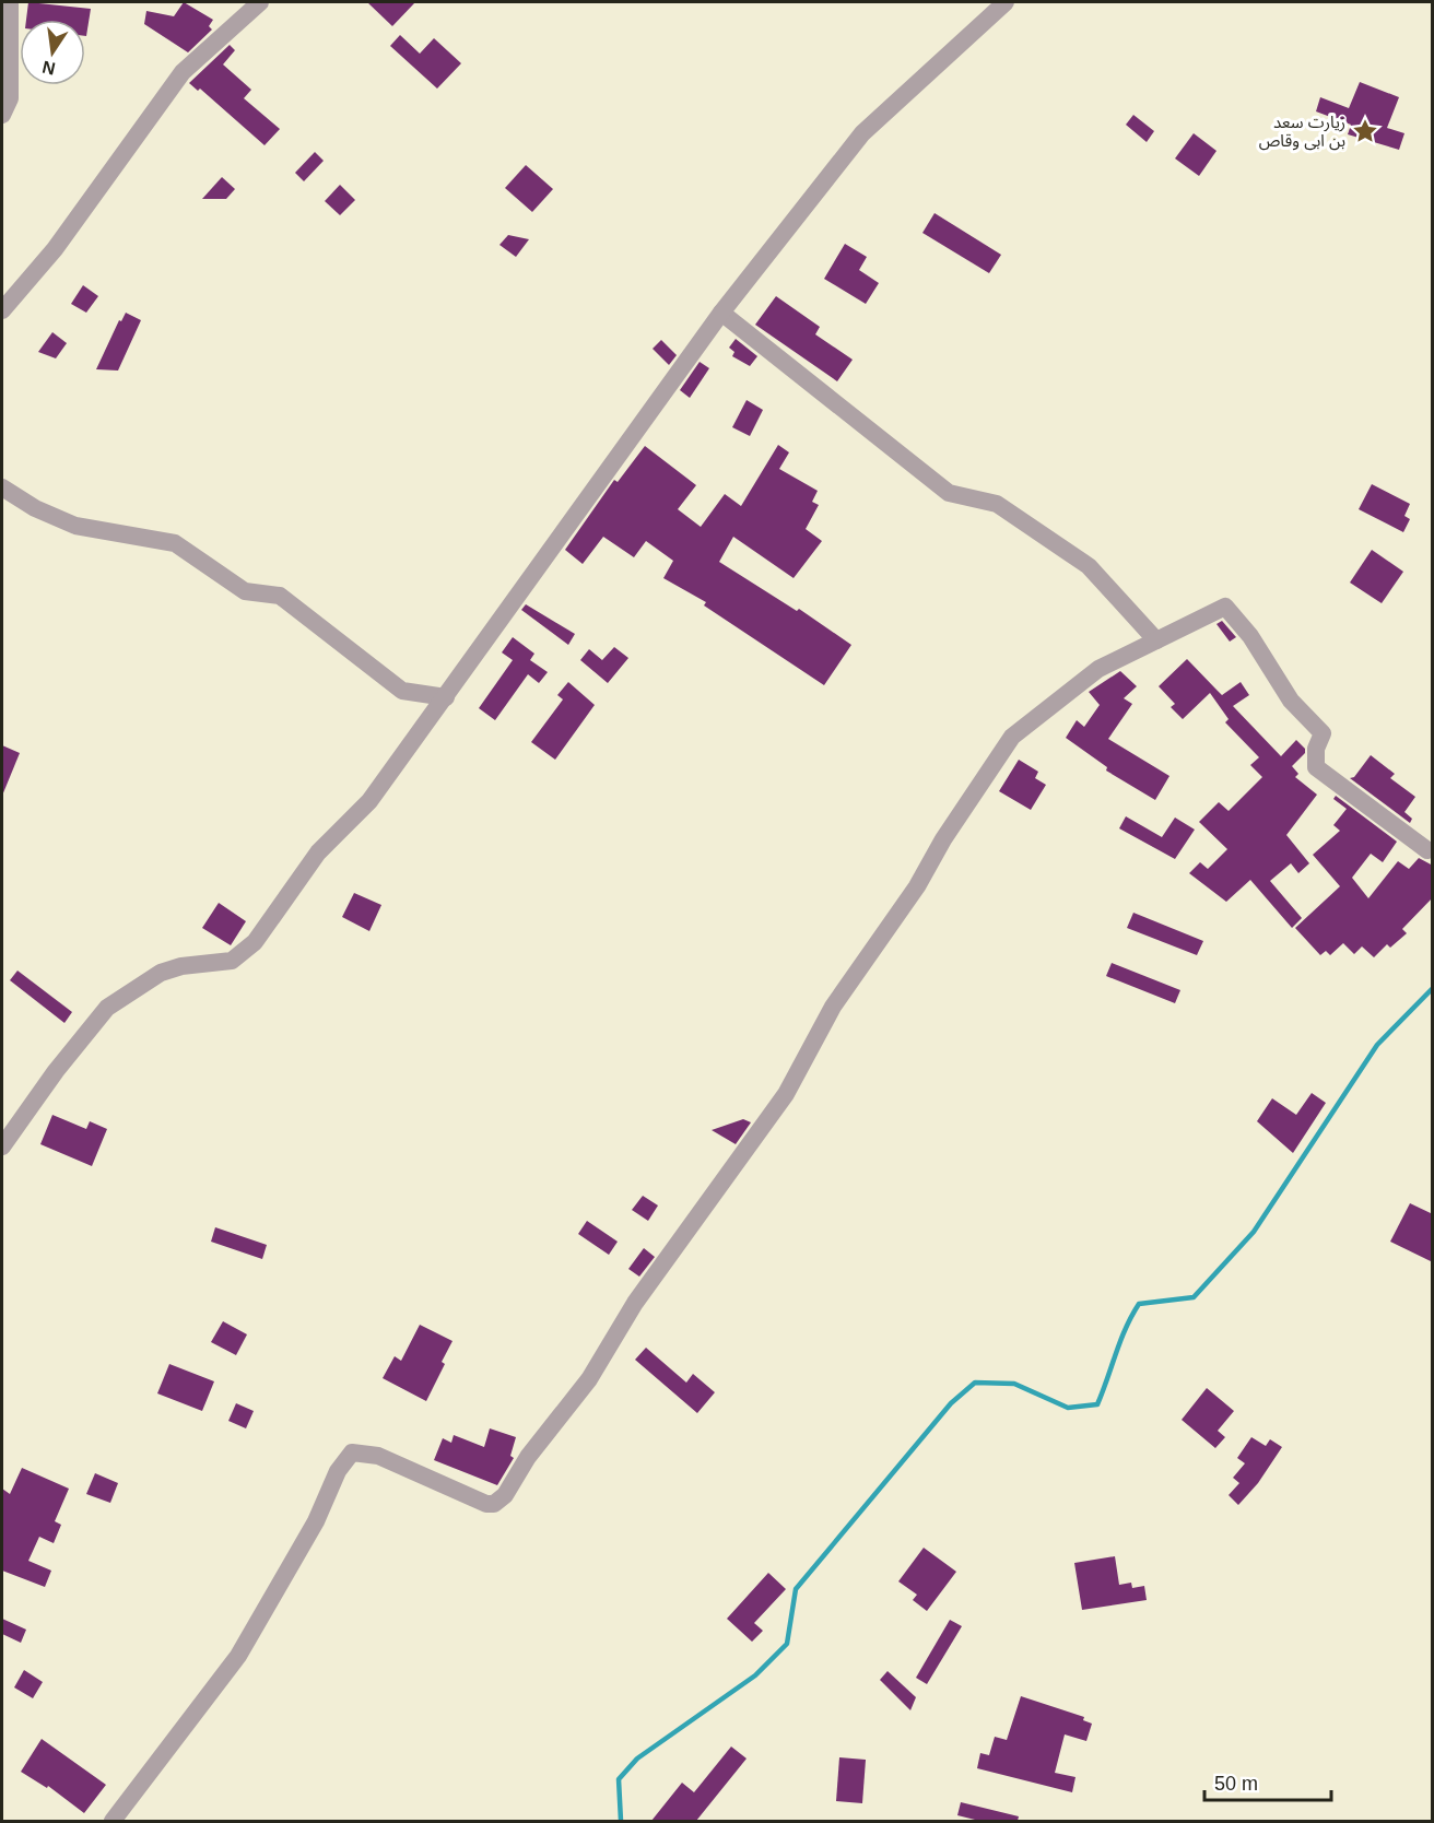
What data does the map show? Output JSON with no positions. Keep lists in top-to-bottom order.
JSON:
{
  "places": {
    "place": ["زیارت سعد بن ابی وقاص"]
  },
  "scale_bar": "50 m",
  "north": "bottom"
}
